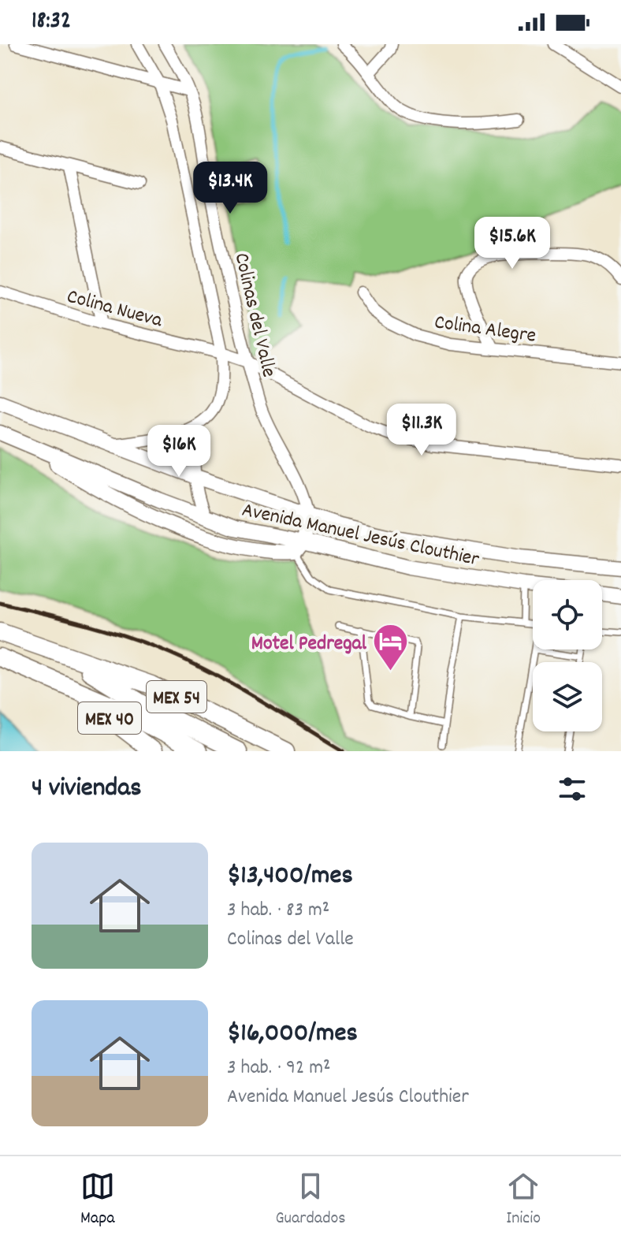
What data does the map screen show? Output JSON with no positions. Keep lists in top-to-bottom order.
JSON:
{
  "streets": {
    "main road": ["MEX 54", "MEX 40"],
    "street": [
      "Colina Nueva",
      "Colinas del Valle",
      "Colina Alegre",
      "Avenida Manuel Jesús Clouthier"
    ]
  },
  "crossings": [
    ["Colina Nueva", "Colinas del Valle"],
    ["Colinas del Valle", "Avenida Manuel Jesús Clouthier"],
    ["MEX 54", "MEX 40"]
  ],
  "places": {
    "hotel": ["Motel Pedregal"]
  },
  "page": {
    "status": "18:32",
    "price": [
      "$13.4K",
      "$15.6K",
      "$11.3K",
      "$16K"
    ],
    "heading": "4 viviendas",
    "list": [
      {
        "name": "$13,400/mes",
        "note": "3 hab. · 83 m² · Colinas del Valle"
      },
      {
        "name": "$16,000/mes",
        "note": "3 hab. · 92 m² · Avenida Manuel Jesús Clouthier"
      }
    ],
    "tabs": ["Mapa", "Guardados", "Inicio"]
  }
}
